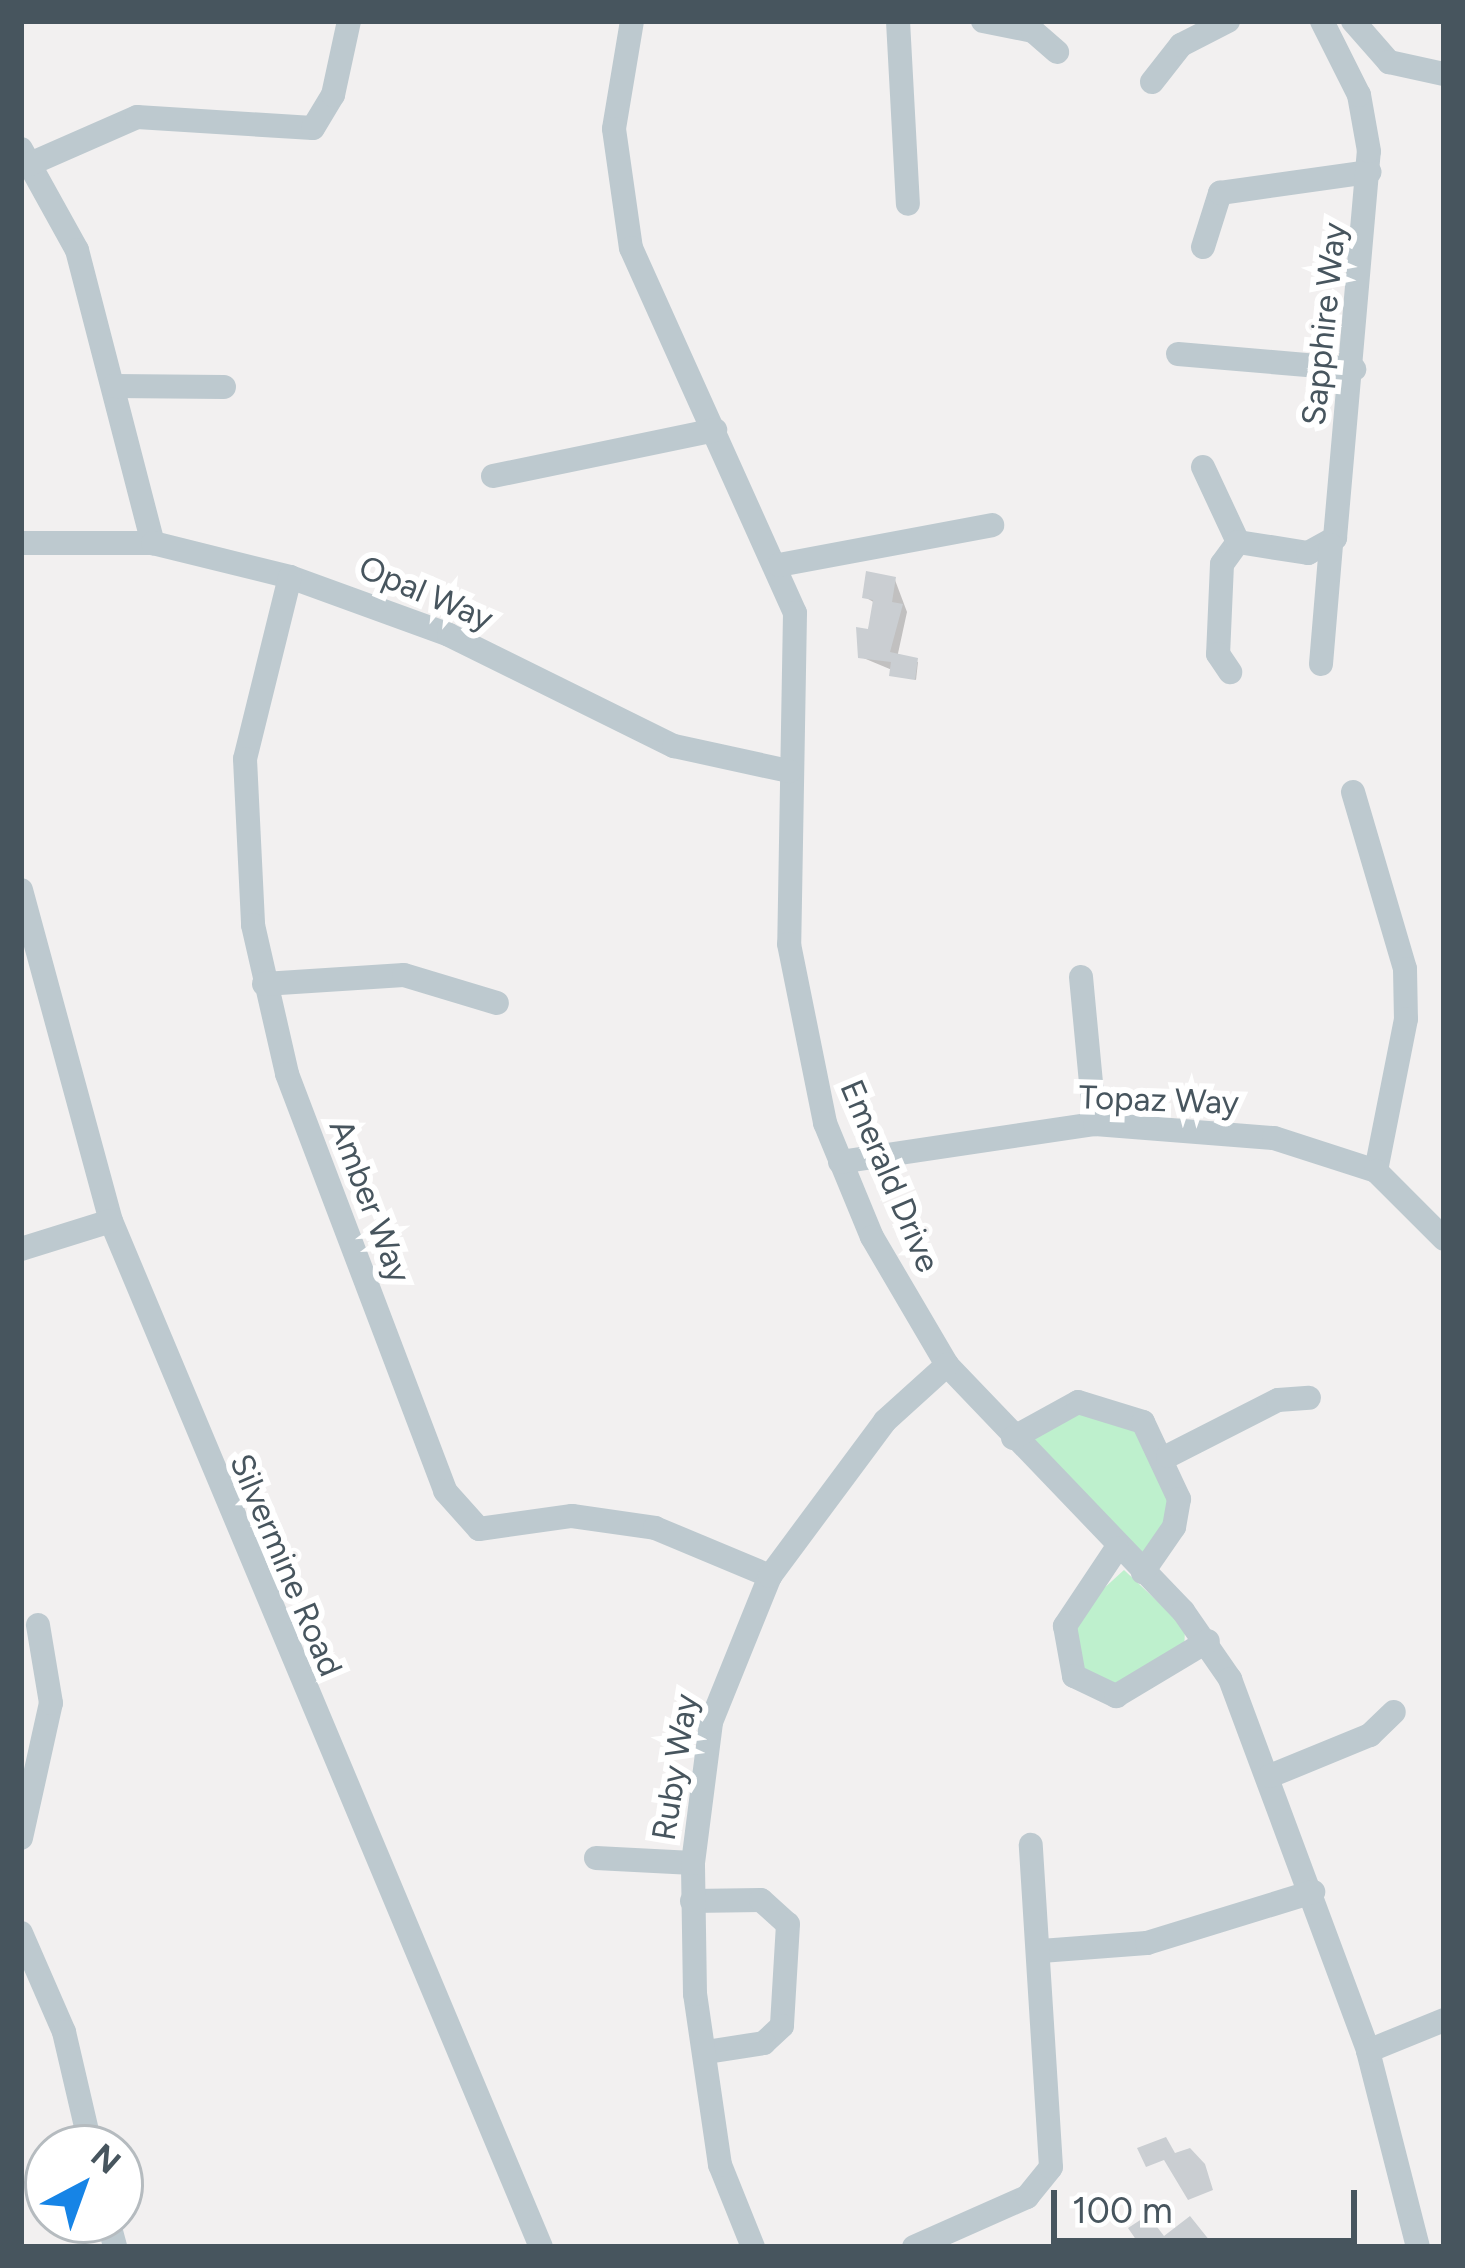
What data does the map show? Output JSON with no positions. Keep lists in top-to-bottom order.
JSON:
{
  "streets": {
    "street": [
      "Sapphire Way",
      "Opal Way",
      "Topaz Way",
      "Emerald Drive",
      "Amber Way",
      "Silvermine Road",
      "Ruby Way"
    ]
  },
  "crossings": [
    ["Opal Way", "Emerald Drive"],
    ["Opal Way", "Amber Way"],
    ["Topaz Way", "Emerald Drive"],
    ["Emerald Drive", "Ruby Way"],
    ["Amber Way", "Ruby Way"]
  ],
  "scale_bar": "100 m",
  "north": "top right"
}
